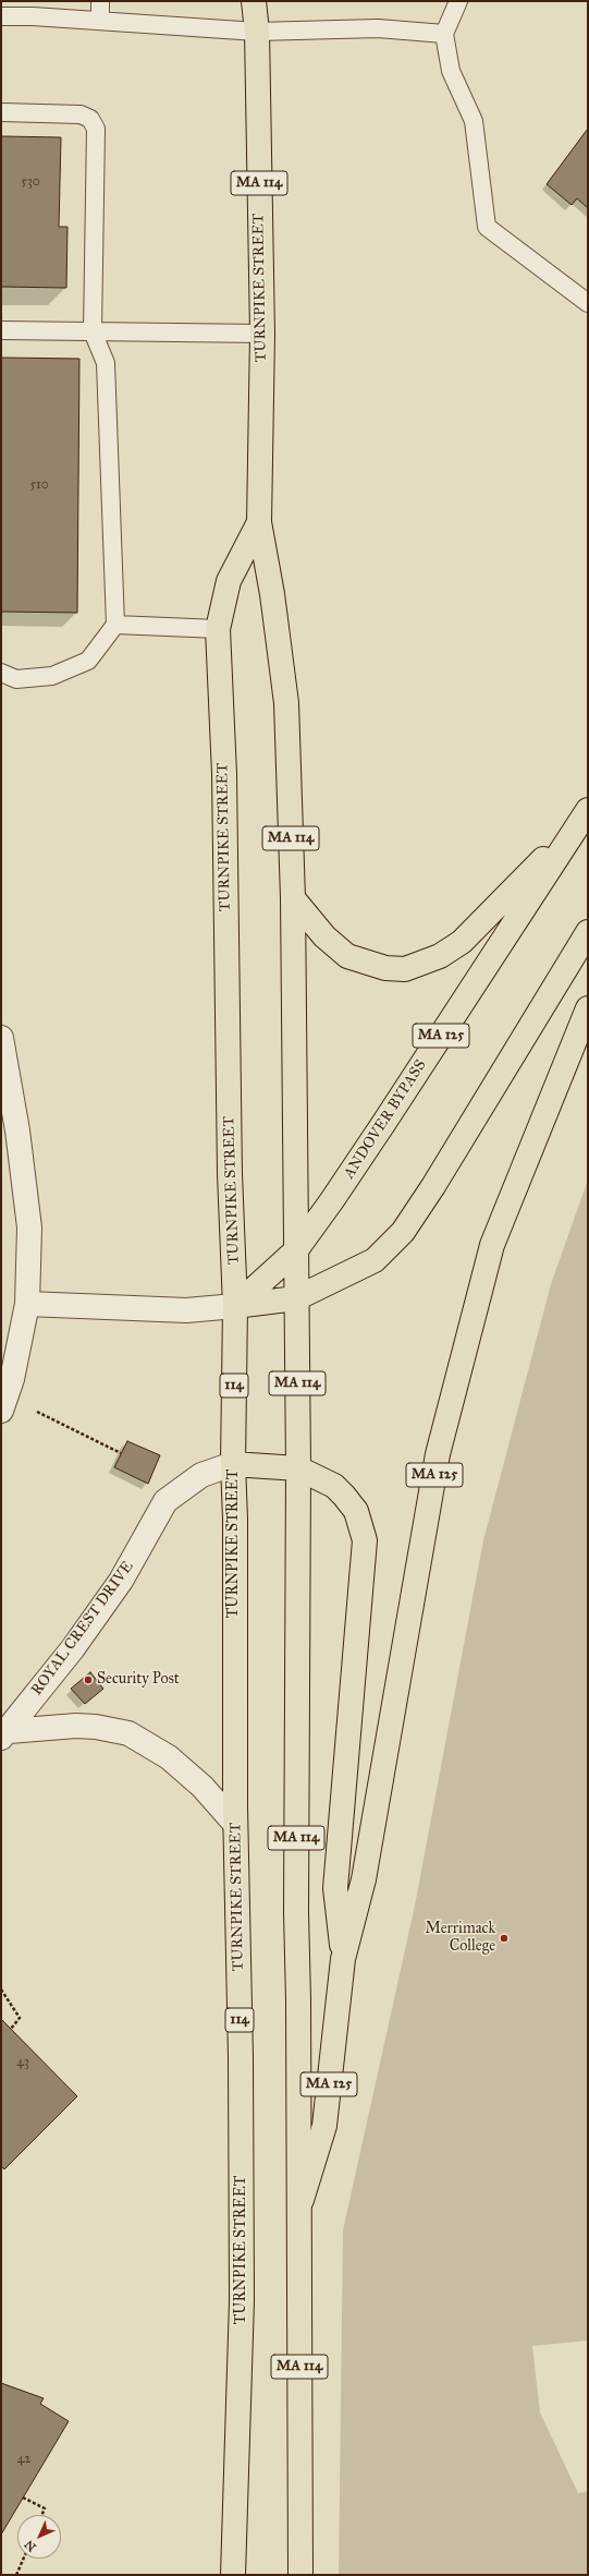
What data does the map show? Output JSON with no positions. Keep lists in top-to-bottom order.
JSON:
{
  "streets": {
    "main road": [
      "MA 114",
      "TURNPIKE STREET",
      "MA 125",
      "ANDOVER BYPASS",
      "114"
    ],
    "street": ["ROYAL CREST DRIVE"]
  },
  "crossings": [
    ["TURNPIKE STREET", "MA 125"],
    ["TURNPIKE STREET", "ANDOVER BYPASS"],
    ["TURNPIKE STREET", "ROYAL CREST DRIVE"],
    ["MA 125", "ANDOVER BYPASS"]
  ],
  "places": ["Security Post", "Merrimack College"],
  "house_numbers": [
    "530",
    "510",
    "43",
    "42"
  ],
  "north": "bottom left"
}
